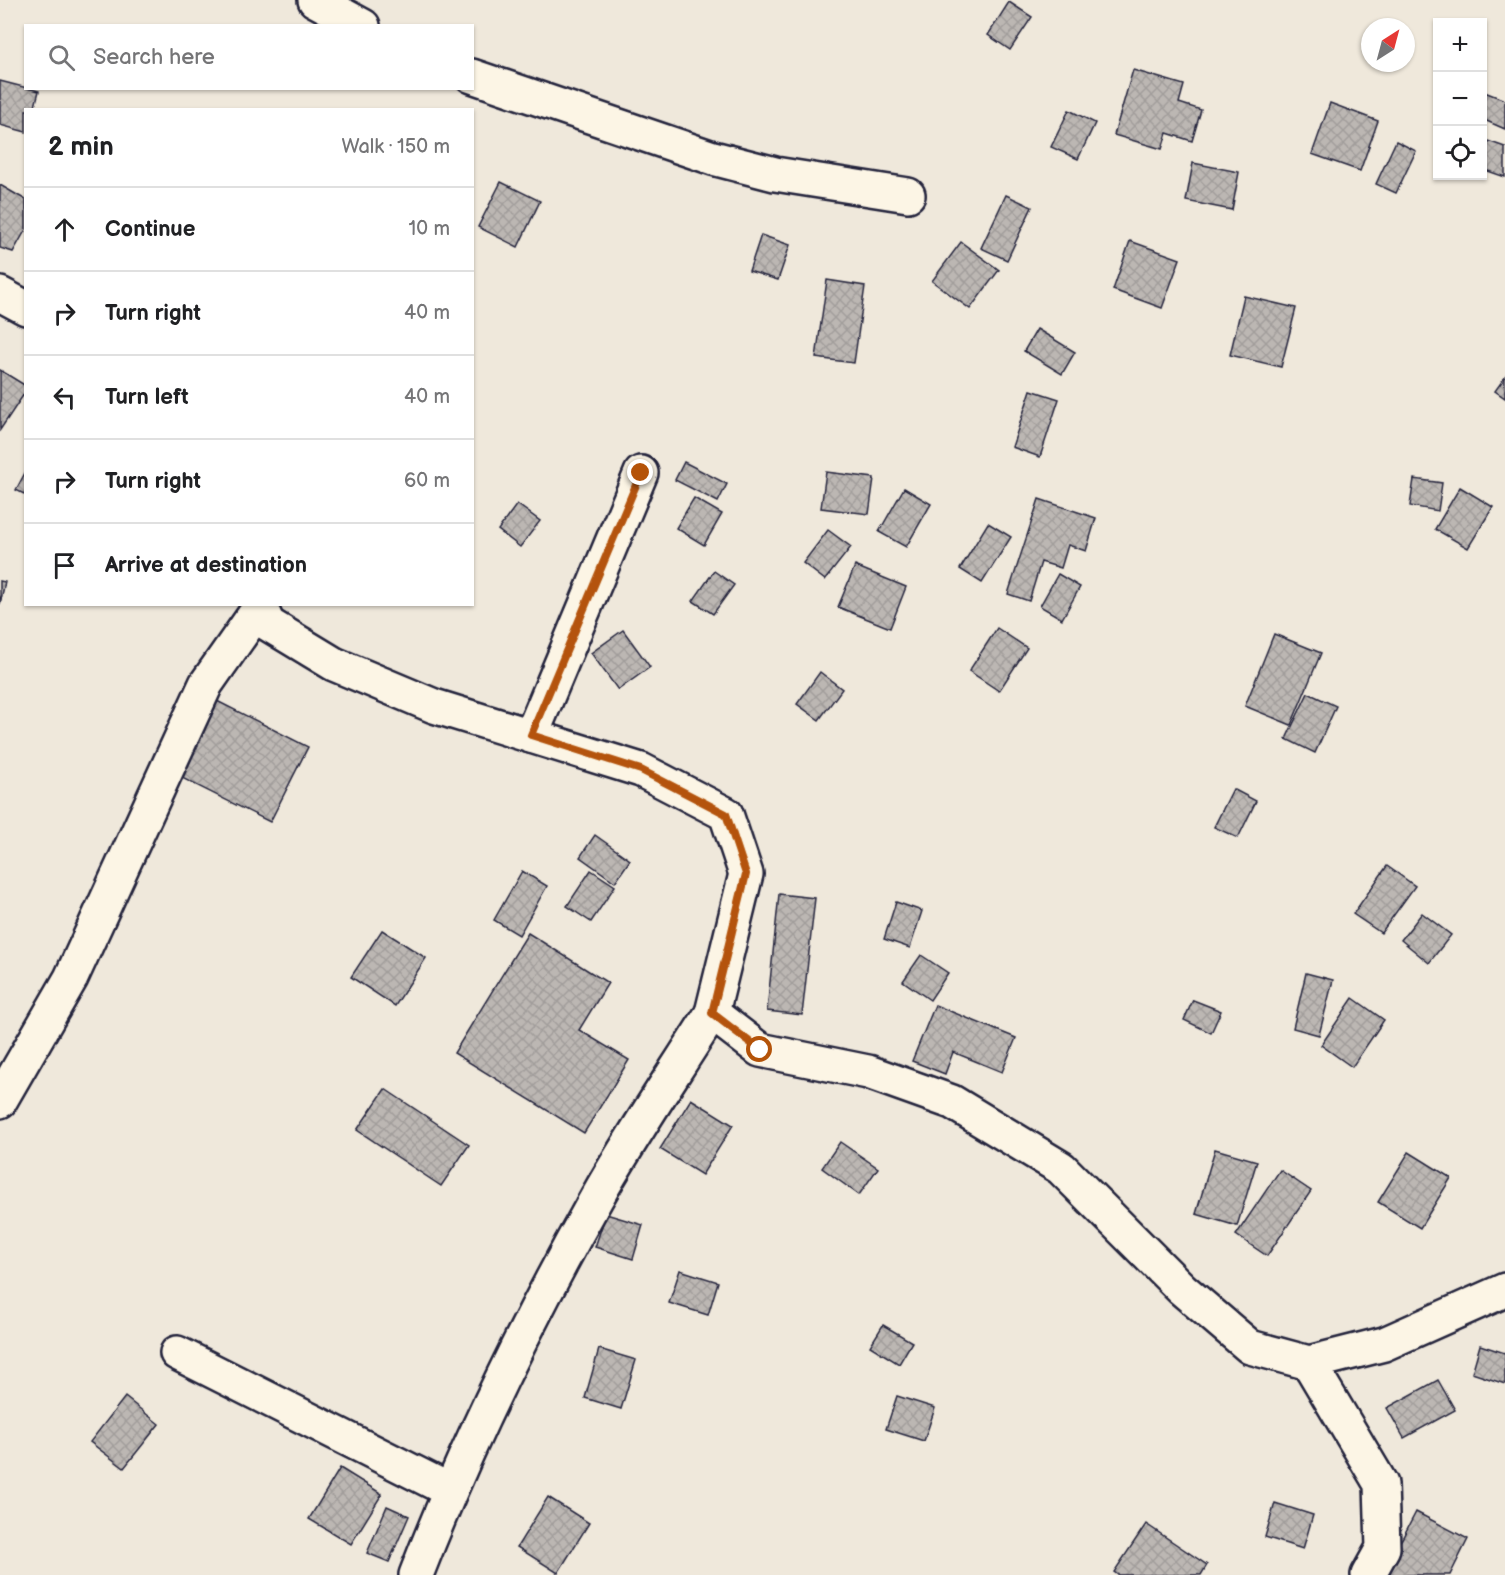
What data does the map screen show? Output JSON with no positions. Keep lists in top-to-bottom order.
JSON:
{
  "north": "top right",
  "page": {
    "map_buttons": ["+", "−"],
    "search": "Search here",
    "heading": ["2 min", "Walk · 150 m"],
    "list": [
      ["Continue", "10 m"],
      ["Turn right", "40 m"],
      ["Turn left", "40 m"],
      ["Turn right", "60 m"],
      "Arrive at destination"
    ]
  }
}
